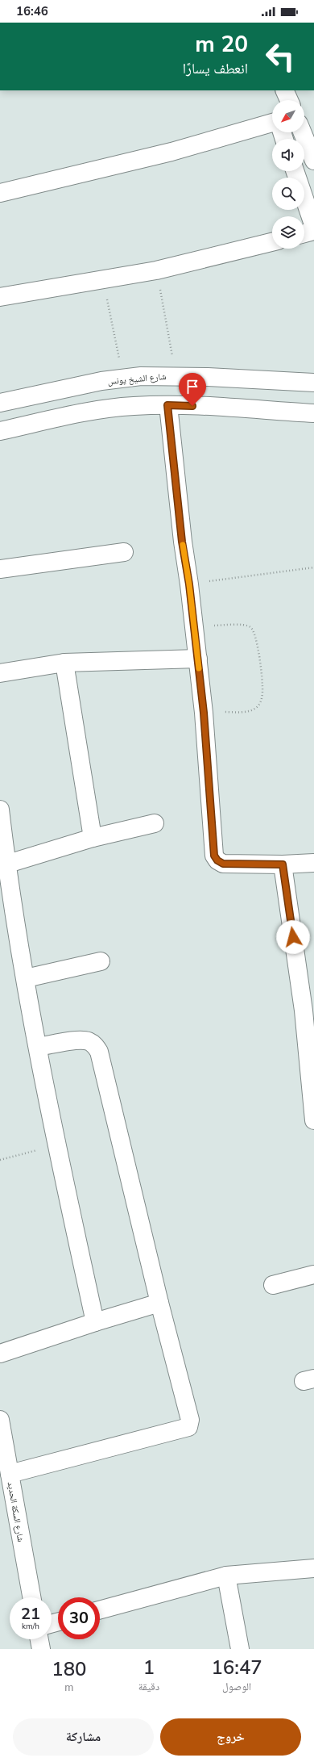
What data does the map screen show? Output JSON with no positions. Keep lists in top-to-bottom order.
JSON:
{
  "streets": {
    "street": ["شارع الشيخ يونس", "شارع السكة الحديد"]
  },
  "north": "bottom left",
  "page": {
    "status": "16:46",
    "turn": ["20 m", "انعطف يسارًا"],
    "speed": "21 km/h",
    "limit": "30",
    "eta": [
      "16:47",
      "الوصول",
      "1",
      "دقيقة",
      "180",
      "m"
    ],
    "buttons": ["خروج", "مشاركة"]
  }
}
